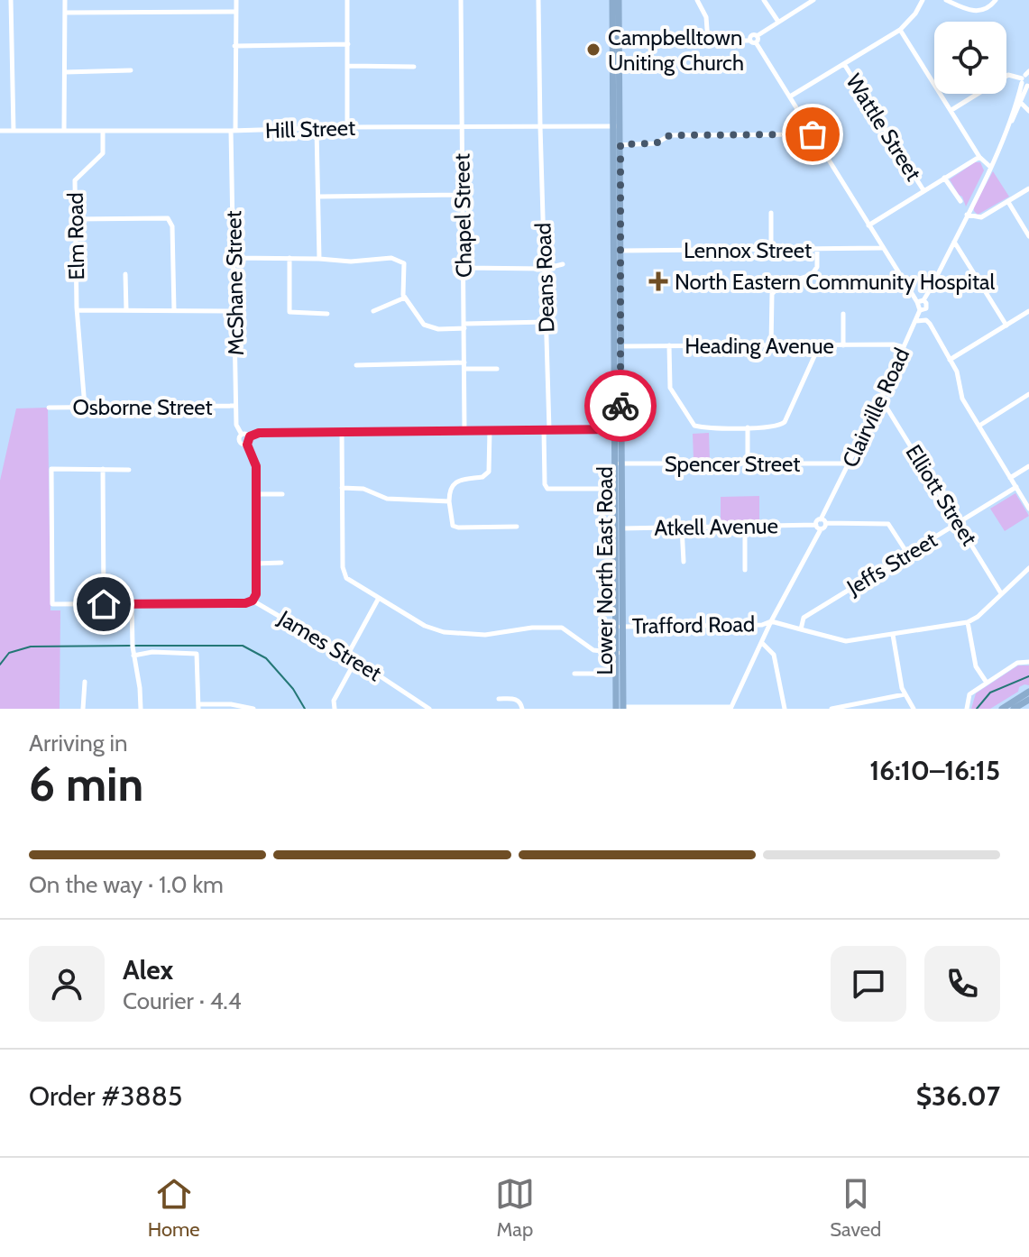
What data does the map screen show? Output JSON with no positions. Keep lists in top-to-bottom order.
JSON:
{
  "streets": {
    "main road": ["Lower North East Road"],
    "street": [
      "Wattle Street",
      "Hill Street",
      "Chapel Street",
      "Elm Road",
      "Lennox Street",
      "Deans Road",
      "McShane Street",
      "Heading Avenue",
      "Osborne Street",
      "Clairville Road",
      "Spencer Street",
      "Elliott Street",
      "Atkell Avenue",
      "Jeffs Street",
      "Trafford Road",
      "James Street"
    ]
  },
  "crossings": [
    ["Hill Street", "Chapel Street"],
    ["Hill Street", "Elm Road"],
    ["Hill Street", "Deans Road"],
    ["Hill Street", "McShane Street"],
    ["Hill Street", "Lower North East Road"],
    ["Elm Road", "Osborne Street"],
    ["Lennox Street", "Lower North East Road"],
    ["Deans Road", "Lower North East Road"],
    ["McShane Street", "Osborne Street"],
    ["Heading Avenue", "Clairville Road"],
    ["Heading Avenue", "Lower North East Road"],
    ["Clairville Road", "Spencer Street"],
    ["Clairville Road", "Elliott Street"],
    ["Spencer Street", "Lower North East Road"],
    ["Elliott Street", "Jeffs Street"],
    ["Atkell Avenue", "Lower North East Road"],
    ["Lower North East Road", "Trafford Road"]
  ],
  "places": {
    "other": ["Campbelltown Uniting Church"],
    "health": ["North Eastern Community Hospital"]
  },
  "page": {
    "heading": ["6 min", "Arriving in", "16:10–16:15"],
    "panel": [
      "Alex",
      "Courier · 4.4",
      "Order #3885",
      "$36.07"
    ],
    "bar": "On the way · 1.0 km",
    "tabs": ["Home", "Map", "Saved"]
  }
}
